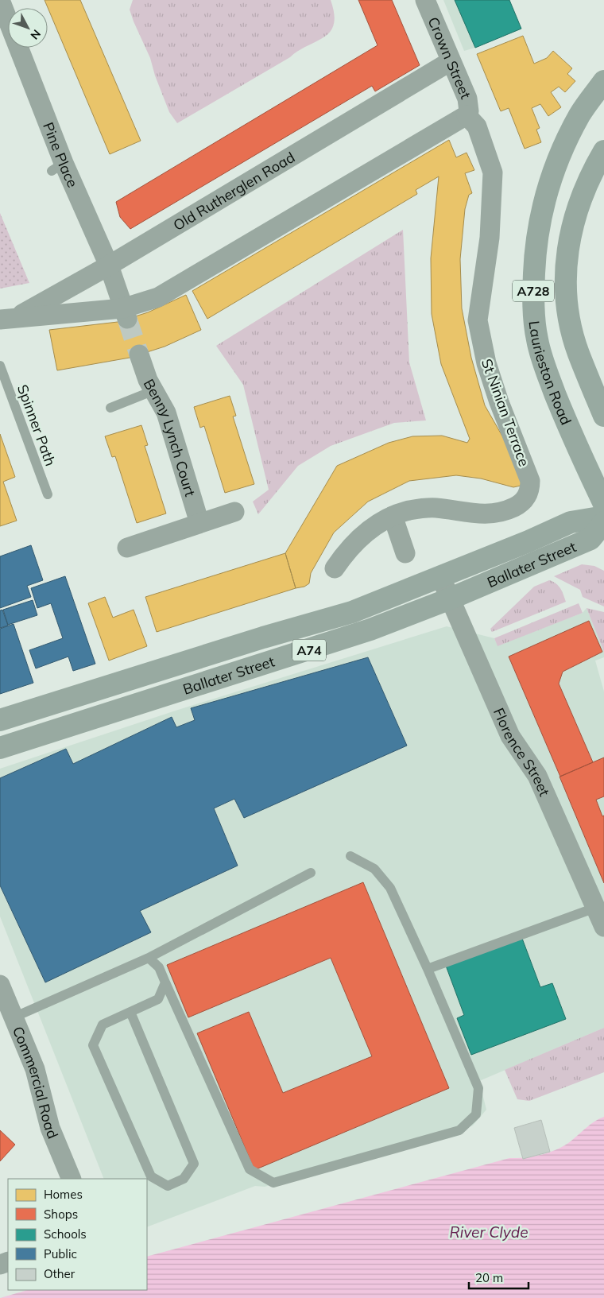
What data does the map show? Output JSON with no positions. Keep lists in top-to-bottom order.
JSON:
{
  "streets": {
    "main road": [
      "A728",
      "Laurieston Road",
      "Ballater Street",
      "A74"
    ],
    "street": [
      "Crown Street",
      "Pine Place",
      "Old Rutherglen Road",
      "St Ninian Terrace",
      "Benny Lynch Court",
      "Florence Street",
      "Commercial Road"
    ],
    "lane": ["Spinner Path"]
  },
  "crossings": [
    ["Crown Street", "Old Rutherglen Road"],
    ["Crown Street", "St Ninian Terrace"],
    ["Pine Place", "Old Rutherglen Road"],
    ["Old Rutherglen Road", "St Ninian Terrace"],
    ["Ballater Street", "Florence Street"]
  ],
  "water": ["River Clyde"],
  "legend": [
    "Homes",
    "Shops",
    "Schools",
    "Public",
    "Other"
  ],
  "scale_bar": "20 m",
  "north": "bottom right"
}
